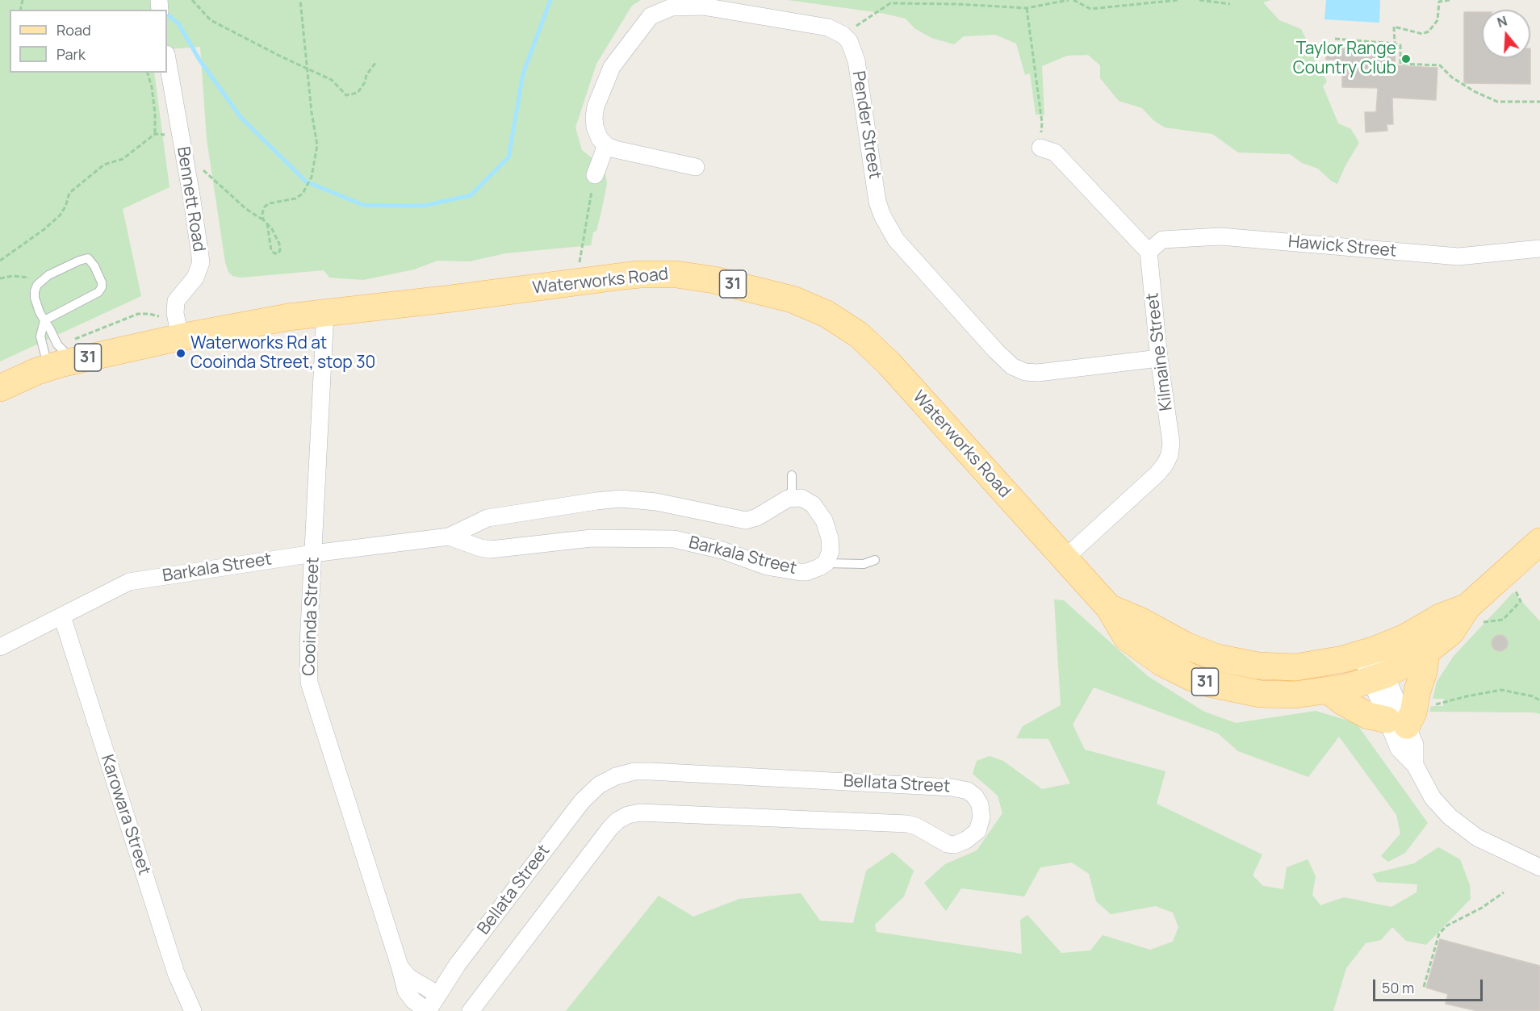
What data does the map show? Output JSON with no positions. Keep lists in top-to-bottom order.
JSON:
{
  "streets": {
    "main road": ["Waterworks Road", "31"],
    "street": [
      "Pender Street",
      "Bennett Road",
      "Hawick Street",
      "Kilmaine Street",
      "Barkala Street",
      "Cooinda Street",
      "Bellata Street",
      "Karowara Street"
    ]
  },
  "crossings": [
    ["Pender Street", "Kilmaine Street"],
    ["Bennett Road", "Waterworks Road"],
    ["Hawick Street", "Kilmaine Street"],
    ["Waterworks Road", "Kilmaine Street"],
    ["Waterworks Road", "Cooinda Street"],
    ["Barkala Street", "Cooinda Street"],
    ["Barkala Street", "Karowara Street"],
    ["Cooinda Street", "Bellata Street"]
  ],
  "places": ["Taylor Range Country Club", "Waterworks Rd at Cooinda Street, stop 30"],
  "legend": ["Road", "Park"],
  "scale_bar": "50 m",
  "north": "top"
}
